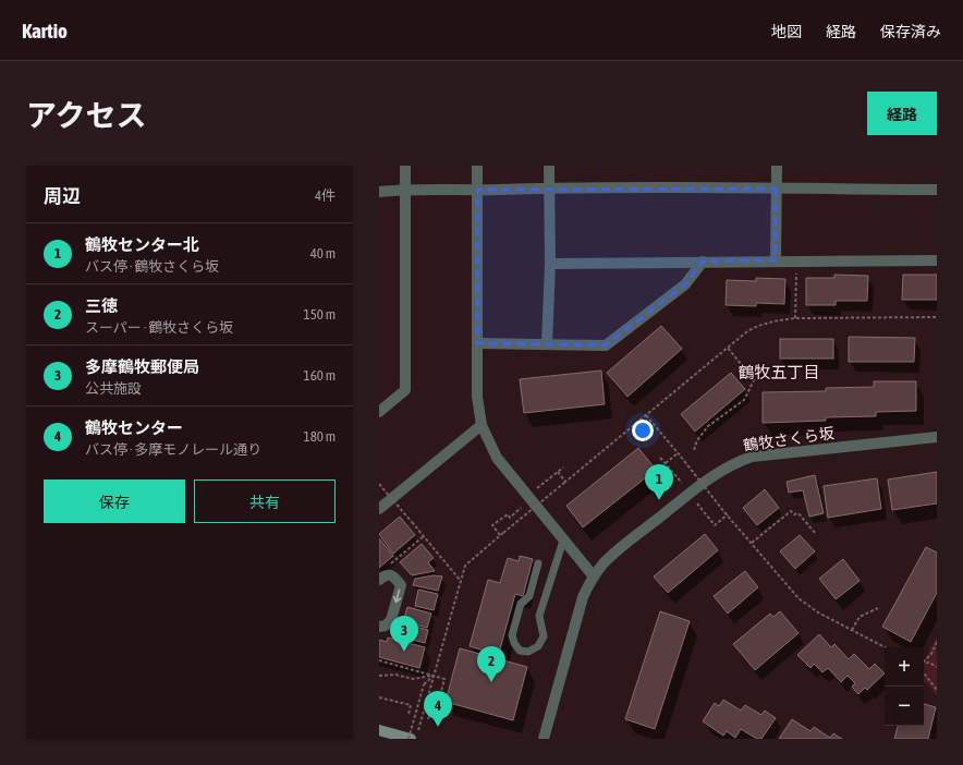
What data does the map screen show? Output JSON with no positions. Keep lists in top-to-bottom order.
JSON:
{
  "streets": {
    "street": ["鶴牧さくら坂"]
  },
  "districts": ["鶴牧五丁目"],
  "page": {
    "header": "Kartio",
    "nav": ["地図", "経路", "保存済み"],
    "title": "アクセス",
    "buttons": [
      "経路",
      ["保存", "共有"]
    ],
    "heading": ["周辺", "4件"],
    "list": [
      {
        "mark": "1",
        "name": "鶴牧センター北",
        "note": "バス停 · 鶴牧さくら坂",
        "value": "40 m"
      },
      {
        "mark": "2",
        "name": "三徳",
        "note": "スーパー · 鶴牧さくら坂",
        "value": "150 m"
      },
      {
        "mark": "3",
        "name": "多摩鶴牧郵便局",
        "note": "公共施設",
        "value": "160 m"
      },
      {
        "mark": "4",
        "name": "鶴牧センター",
        "note": "バス停 · 多摩モノレール通り",
        "value": "180 m"
      }
    ],
    "pins": [
      "1",
      "3",
      "2",
      "4"
    ],
    "map_buttons": ["+", "−"]
  }
}
